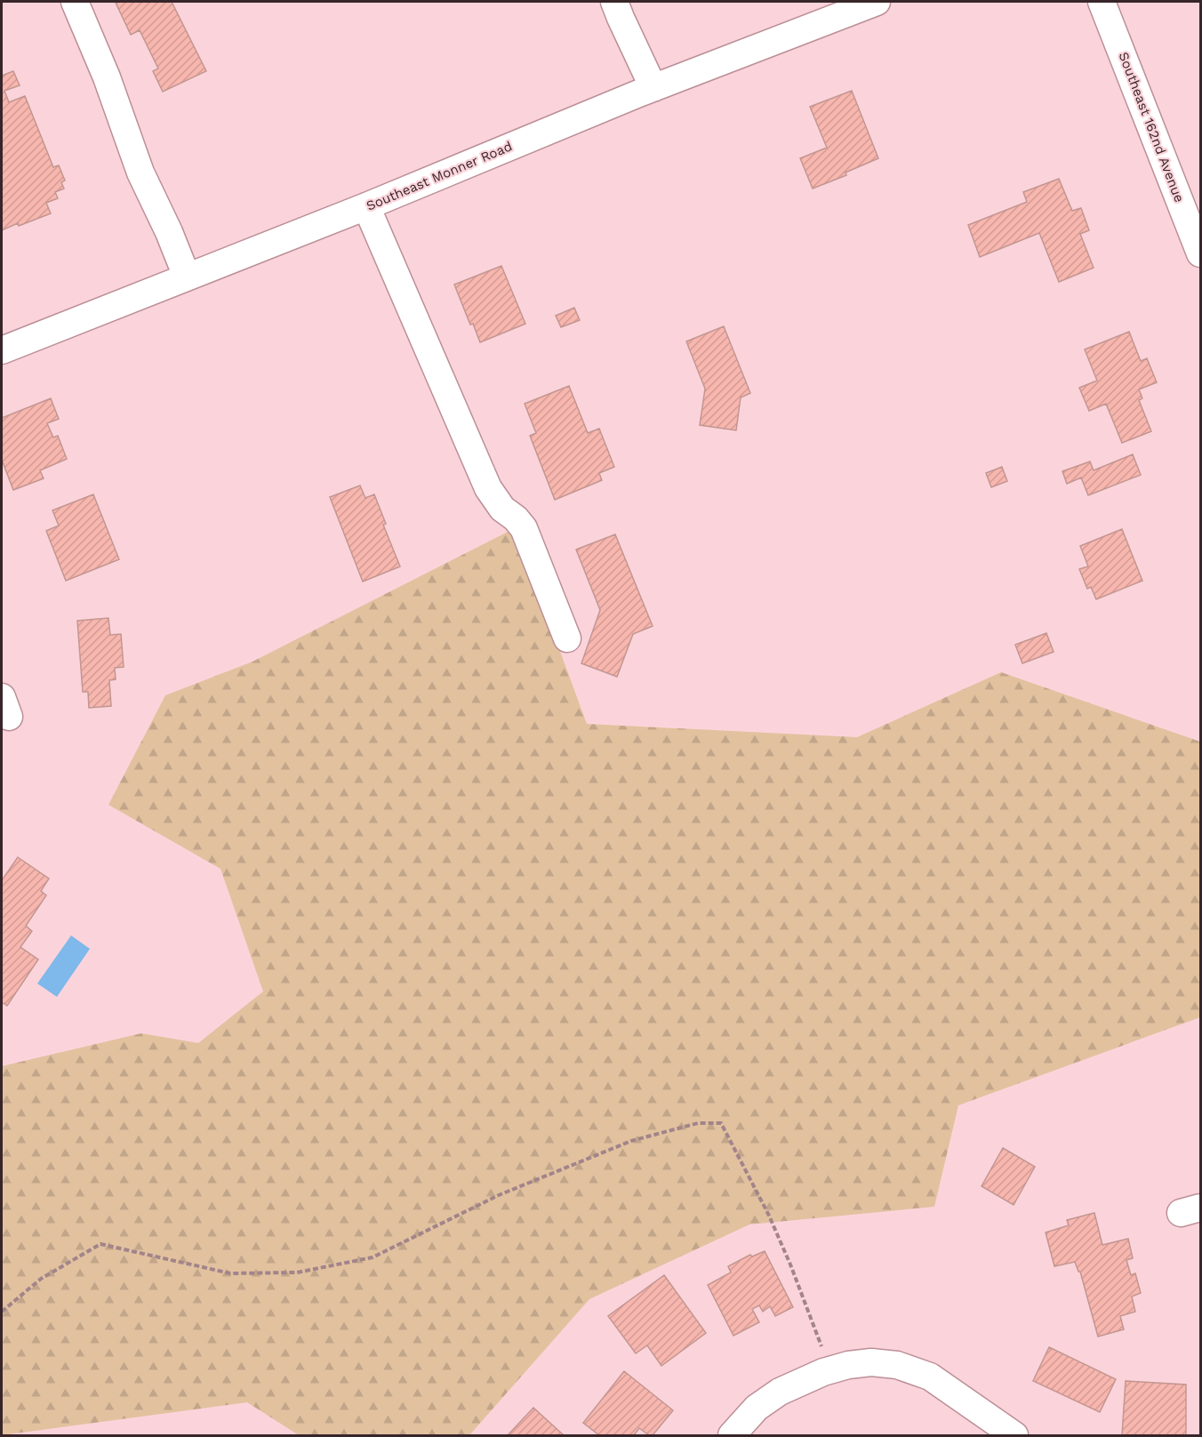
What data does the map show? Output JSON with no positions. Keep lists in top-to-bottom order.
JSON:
{
  "streets": {
    "street": ["Southeast 162nd Avenue", "Southeast Monner Road"]
  }
}
